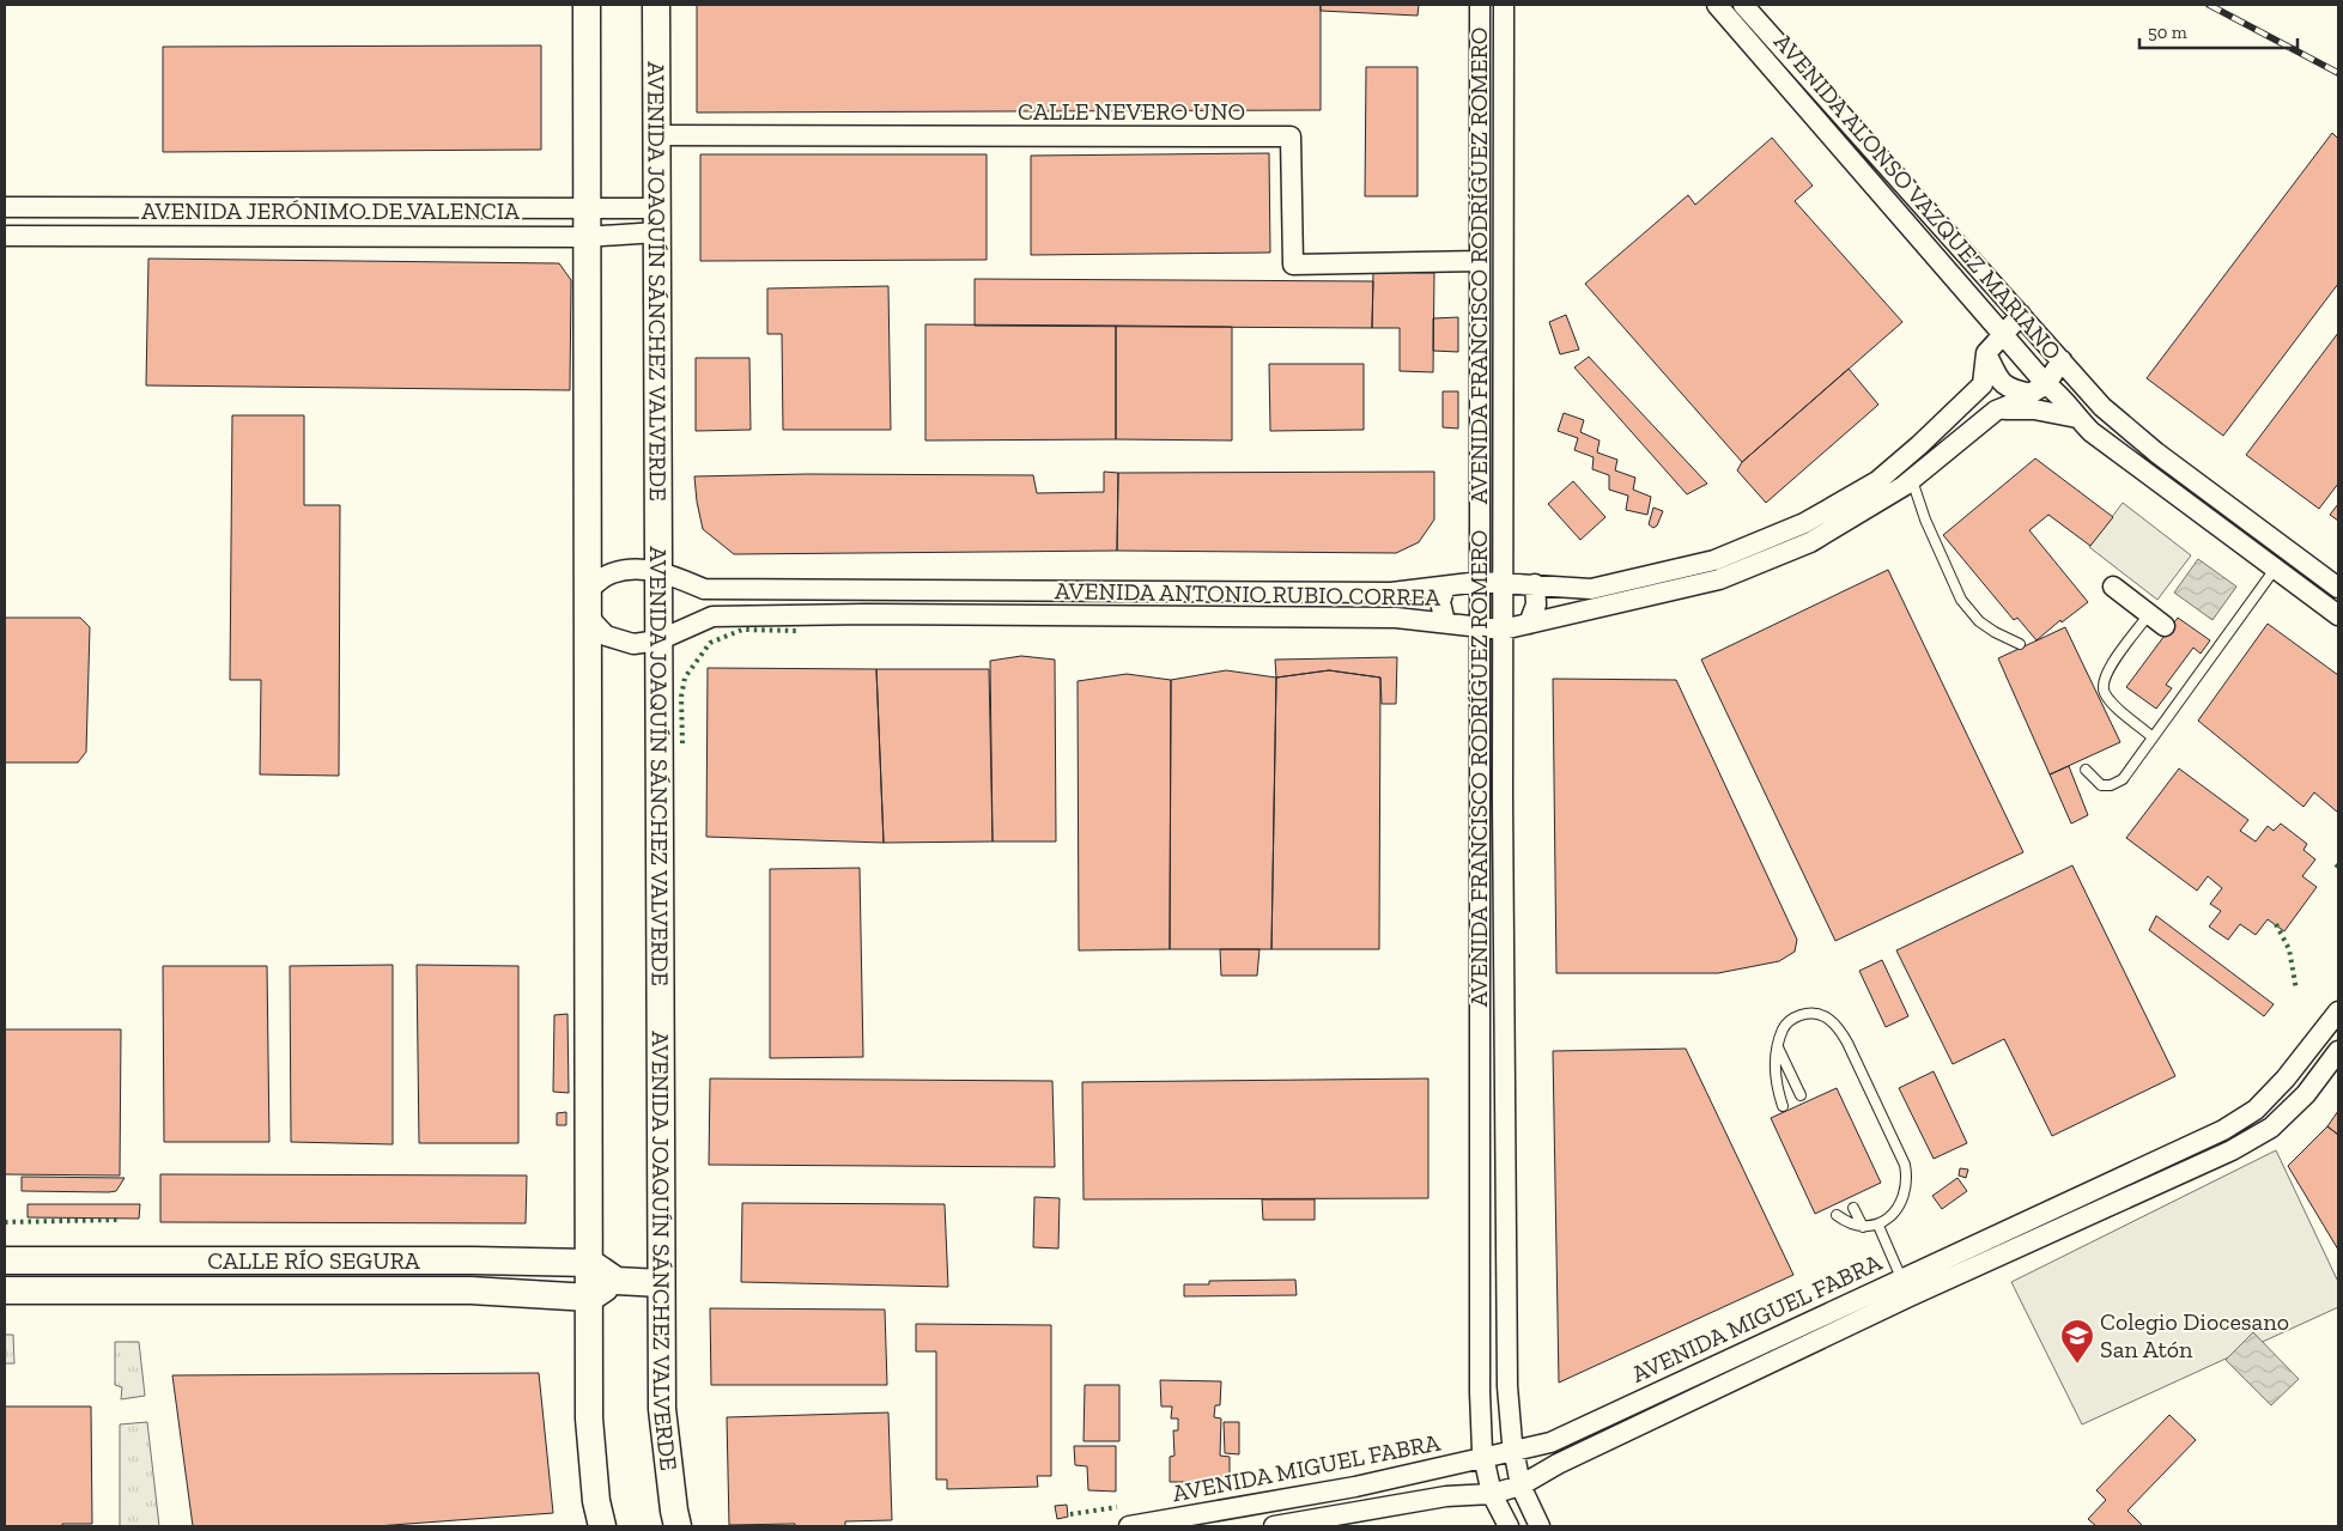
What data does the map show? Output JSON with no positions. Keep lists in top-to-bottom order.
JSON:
{
  "streets": {
    "main road": ["AVENIDA JOAQUÍN SÁNCHEZ VALVERDE", "CALLE RÍO SEGURA"],
    "street": [
      "CALLE NEVERO UNO",
      "AVENIDA ALONSO VAZQUEZ MARIANO",
      "AVENIDA JERÓNIMO DE VALENCIA",
      "AVENIDA FRANCISCO RODRÍGUEZ ROMERO",
      "AVENIDA ANTONIO RUBIO CORREA",
      "AVENIDA MIGUEL FABRA"
    ]
  },
  "crossings": [
    ["CALLE NEVERO UNO", "AVENIDA FRANCISCO RODRÍGUEZ ROMERO"],
    ["CALLE NEVERO UNO", "AVENIDA JOAQUÍN SÁNCHEZ VALVERDE"],
    ["AVENIDA ALONSO VAZQUEZ MARIANO", "AVENIDA ANTONIO RUBIO CORREA"],
    ["AVENIDA JERÓNIMO DE VALENCIA", "AVENIDA JOAQUÍN SÁNCHEZ VALVERDE"],
    ["AVENIDA FRANCISCO RODRÍGUEZ ROMERO", "AVENIDA ANTONIO RUBIO CORREA"],
    ["AVENIDA FRANCISCO RODRÍGUEZ ROMERO", "AVENIDA MIGUEL FABRA"],
    ["AVENIDA JOAQUÍN SÁNCHEZ VALVERDE", "AVENIDA ANTONIO RUBIO CORREA"],
    ["AVENIDA JOAQUÍN SÁNCHEZ VALVERDE", "CALLE RÍO SEGURA"]
  ],
  "places": {
    "school or university": ["Colegio Diocesano San Atón"]
  },
  "scale_bar": "50 m"
}
